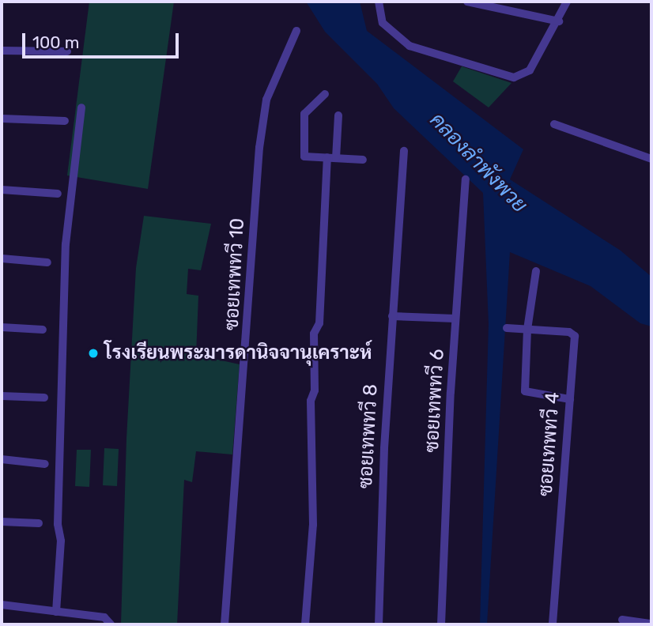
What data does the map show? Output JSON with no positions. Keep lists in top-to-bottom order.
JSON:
{
  "streets": {
    "street": [
      "ซอยเทพทวี 10",
      "ซอยเทพทวี 6",
      "ซอยเทพทวี 8",
      "ซอยเทพทวี 4"
    ]
  },
  "water": ["คลองลำพังพวย"],
  "places": ["โรงเรียนพระมารดานิจจานุเคราะห์"],
  "scale_bar": "100 m"
}
